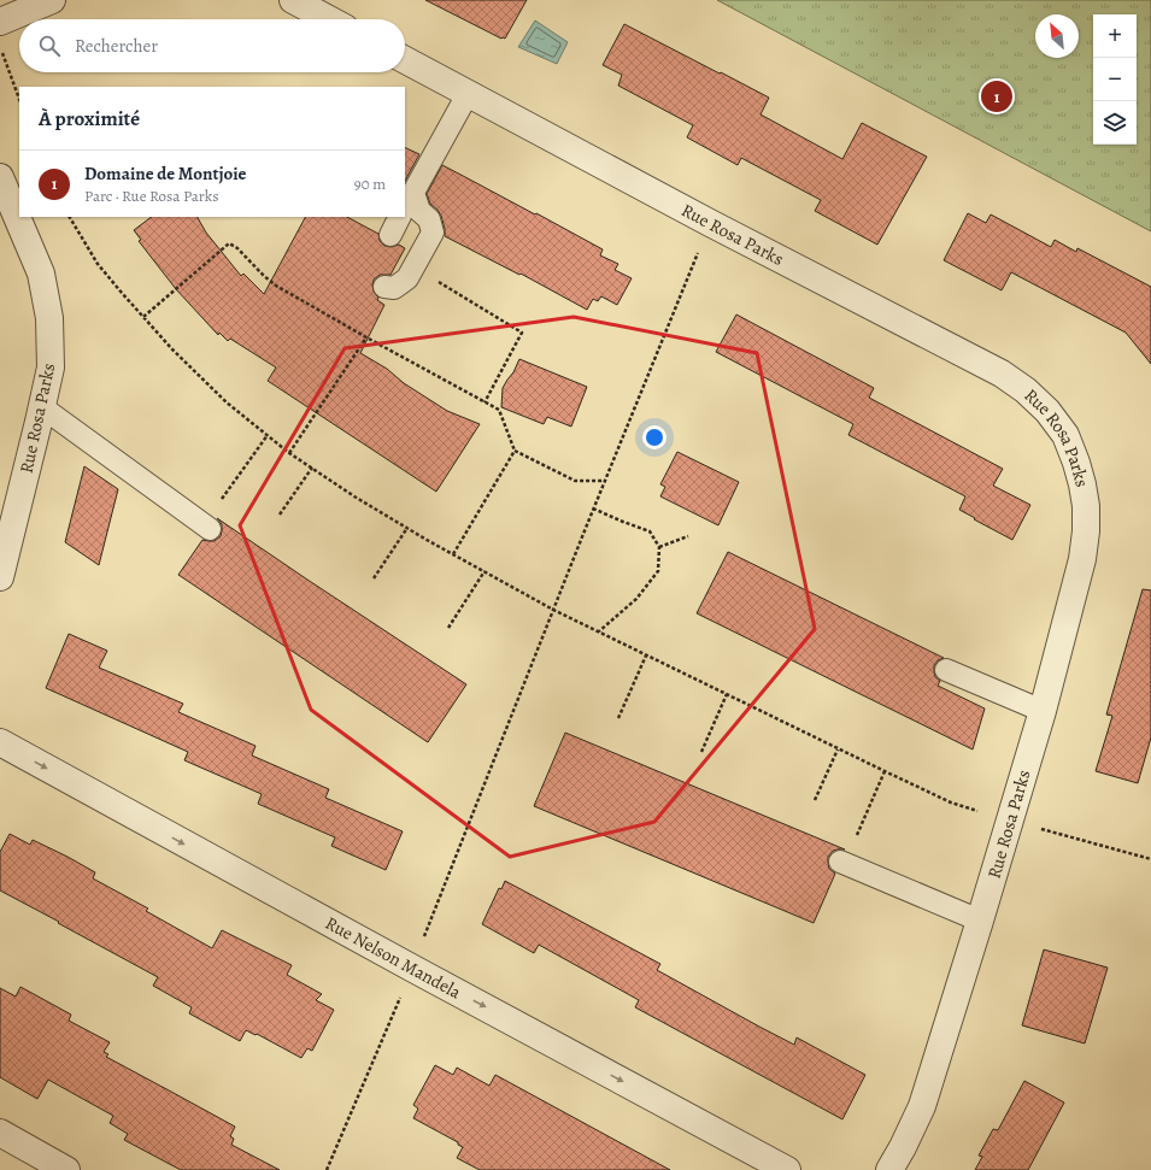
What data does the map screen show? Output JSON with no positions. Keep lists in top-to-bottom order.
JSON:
{
  "streets": {
    "street": ["Rue Rosa Parks", "Rue Nelson Mandela"]
  },
  "one_way": ["Rue Nelson Mandela"],
  "north": "top left",
  "page": {
    "map_buttons": ["+", "−"],
    "search": "Rechercher",
    "pins": "1",
    "heading": "À proximité",
    "list": [
      {
        "mark": "1",
        "name": "Domaine de Montjoie",
        "note": "Parc · Rue Rosa Parks",
        "value": "90 m"
      }
    ]
  }
}
